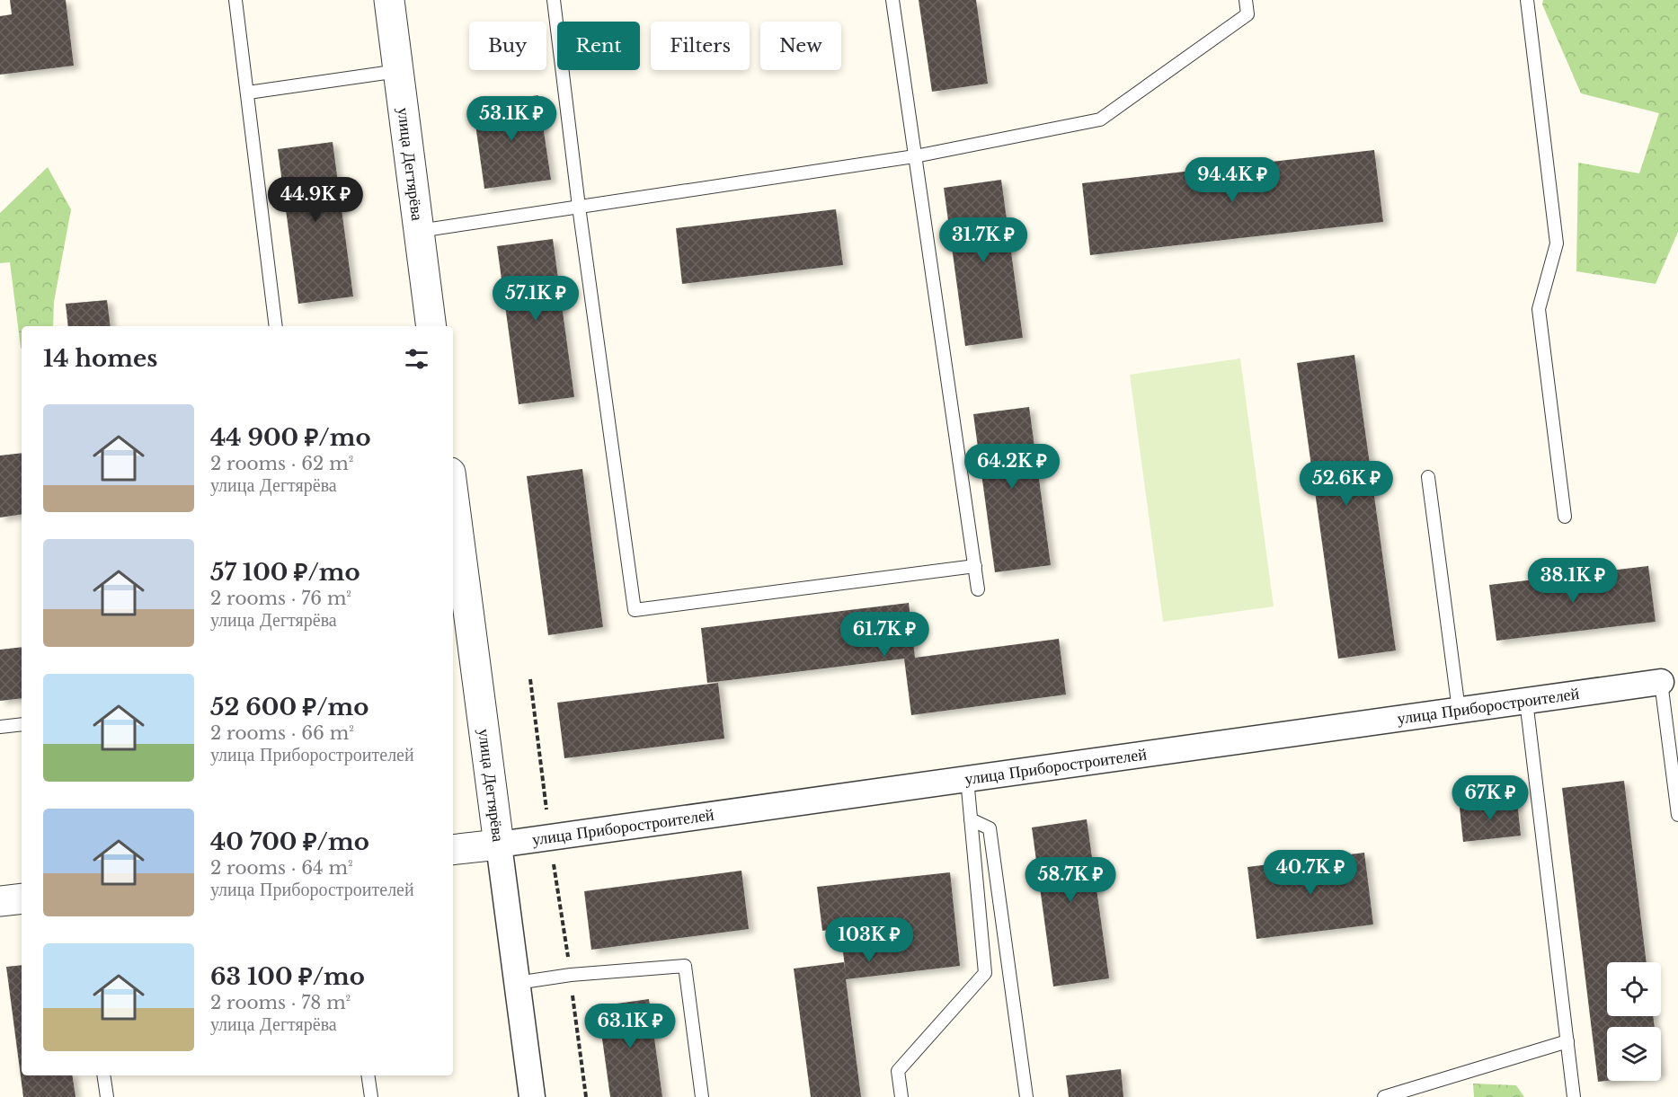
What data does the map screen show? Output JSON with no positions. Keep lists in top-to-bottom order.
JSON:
{
  "streets": {
    "street": ["улица Дегтярёва", "улица Приборостроителей"]
  },
  "crossings": [
    ["улица Дегтярёва", "улица Приборостроителей"]
  ],
  "page": {
    "chip": [
      "Buy",
      "Rent",
      "Filters",
      "New"
    ],
    "price": [
      "53.1K ₽",
      "94.4K ₽",
      "44.9K ₽",
      "31.7K ₽",
      "57.1K ₽",
      "64.2K ₽",
      "52.6K ₽",
      "38.1K ₽",
      "61.7K ₽",
      "67K ₽",
      "40.7K ₽",
      "58.7K ₽",
      "103K ₽",
      "63.1K ₽"
    ],
    "heading": "14 homes",
    "list": [
      {
        "name": "44 900 ₽/mo",
        "note": "2 rooms · 62 m² · улица Дегтярёва"
      },
      {
        "name": "57 100 ₽/mo",
        "note": "2 rooms · 76 m² · улица Дегтярёва"
      },
      {
        "name": "52 600 ₽/mo",
        "note": "2 rooms · 66 m² · улица Приборостроителей"
      },
      {
        "name": "40 700 ₽/mo",
        "note": "2 rooms · 64 m² · улица Приборостроителей"
      },
      {
        "name": "63 100 ₽/mo",
        "note": "2 rooms · 78 m² · улица Дегтярёва"
      }
    ]
  }
}
